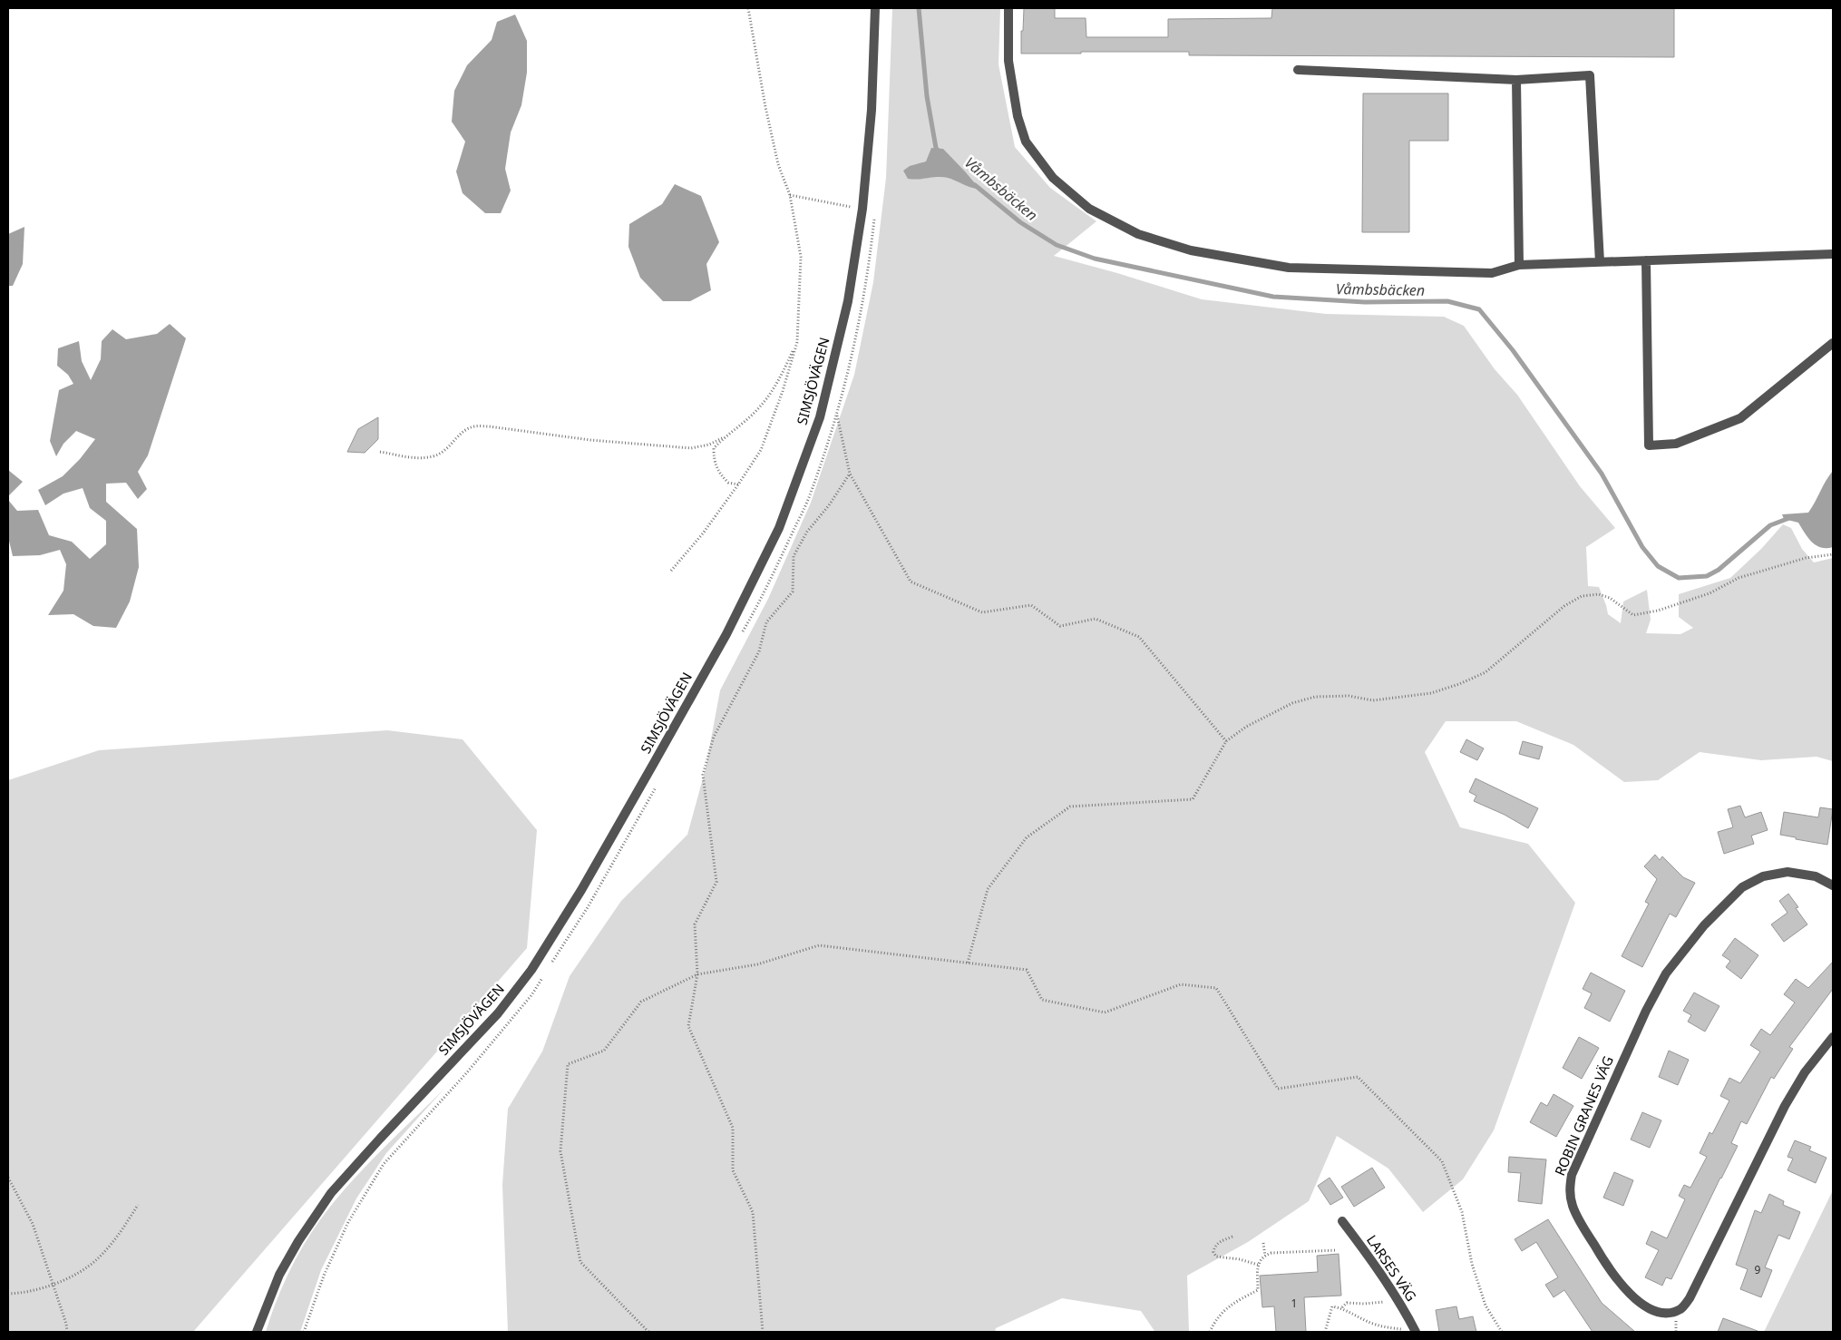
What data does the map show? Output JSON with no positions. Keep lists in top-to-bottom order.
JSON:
{
  "streets": {
    "street": ["SIMSJÖVÄGEN", "ROBIN GRANES VÄG", "LARSES VÄG"]
  },
  "water": ["Våmbsbäcken"],
  "house_numbers": ["9", "1"]
}
